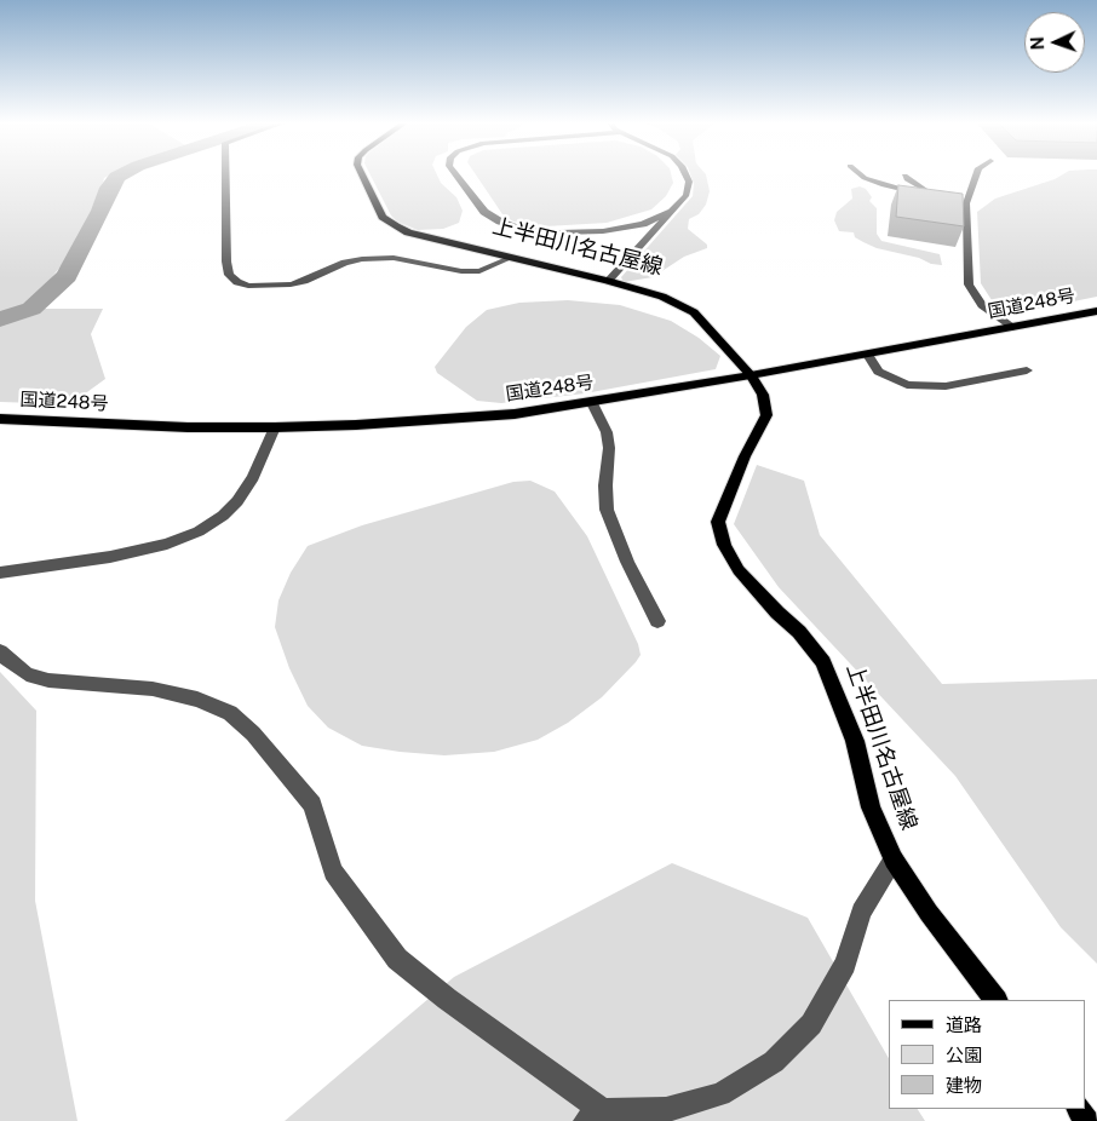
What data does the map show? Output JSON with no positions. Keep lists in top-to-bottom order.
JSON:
{
  "streets": {
    "highway": ["国道248号"],
    "main road": ["上半田川名古屋線"]
  },
  "crossings": [
    ["上半田川名古屋線", "国道248号"]
  ],
  "legend": ["道路", "公園", "建物"],
  "north": "left"
}
